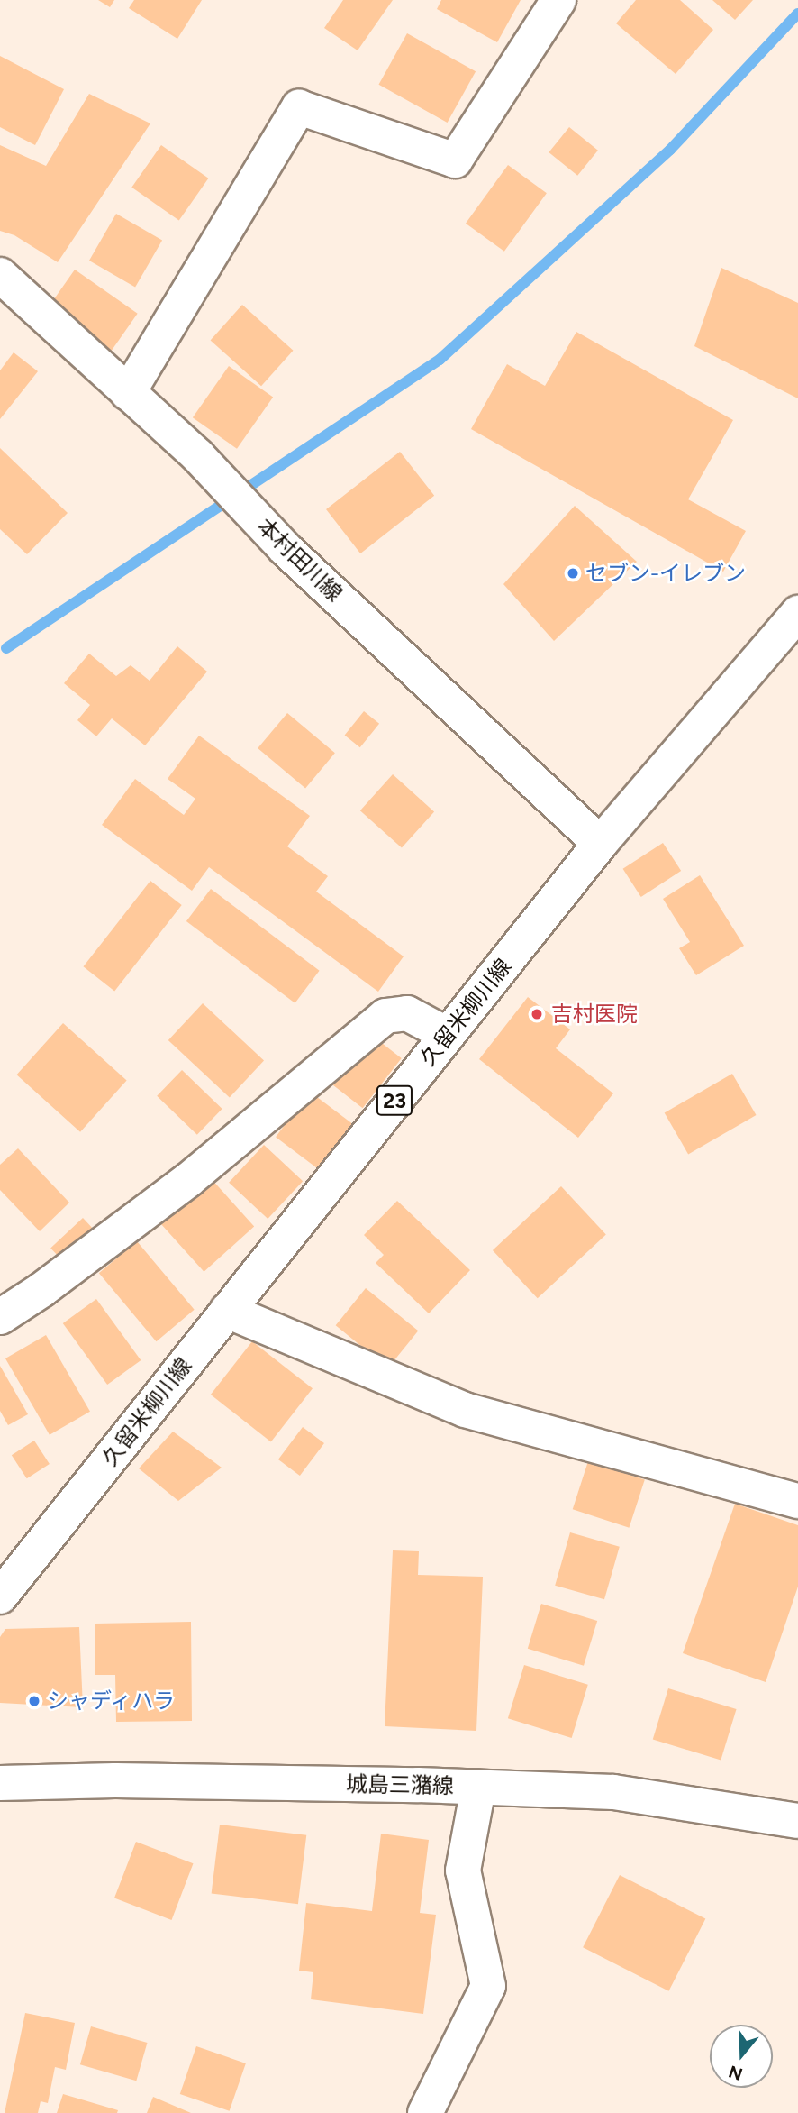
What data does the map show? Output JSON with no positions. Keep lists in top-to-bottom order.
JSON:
{
  "streets": {
    "main road": [
      "本村田川線",
      "久留米柳川線",
      "23",
      "城島三潴線"
    ]
  },
  "crossings": [
    ["本村田川線", "久留米柳川線"]
  ],
  "places": ["セブン-イレブン", "吉村医院", "シャディハラ"],
  "north": "bottom"
}
